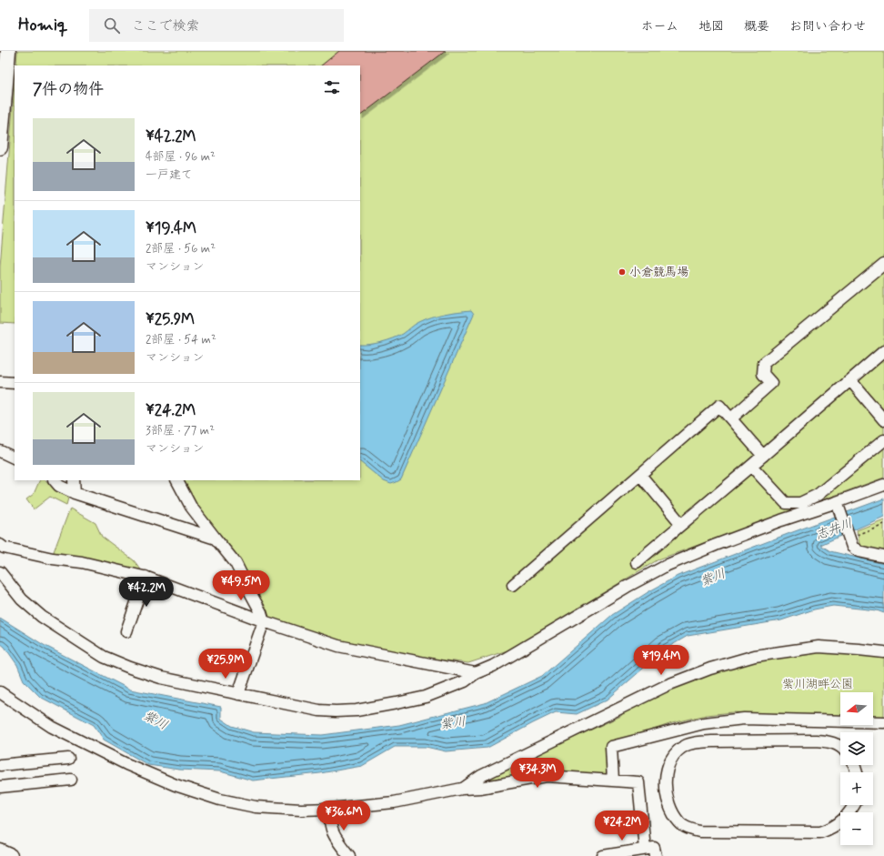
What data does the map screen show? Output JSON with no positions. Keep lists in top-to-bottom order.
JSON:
{
  "water": ["志井川", "紫川"],
  "parks": ["紫川湖畔公園"],
  "places": ["小倉競馬場"],
  "north": "left",
  "page": {
    "header": "Homiq",
    "search": "ここで検索",
    "nav": [
      "ホーム",
      "地図",
      "概要",
      "お問い合わせ"
    ],
    "heading": "7件の物件",
    "list": [
      {
        "name": "¥42.2M",
        "note": "4部屋 · 96 m² · 一戸建て"
      },
      {
        "name": "¥19.4M",
        "note": "2部屋 · 56 m² · マンション"
      },
      {
        "name": "¥25.9M",
        "note": "2部屋 · 54 m² · マンション"
      },
      {
        "name": "¥24.2M",
        "note": "3部屋 · 77 m² · マンション"
      }
    ],
    "price": [
      "¥49.5M",
      "¥42.2M",
      "¥19.4M",
      "¥25.9M",
      "¥34.3M",
      "¥36.6M",
      "¥24.2M"
    ],
    "map_buttons": ["+", "−"]
  }
}
